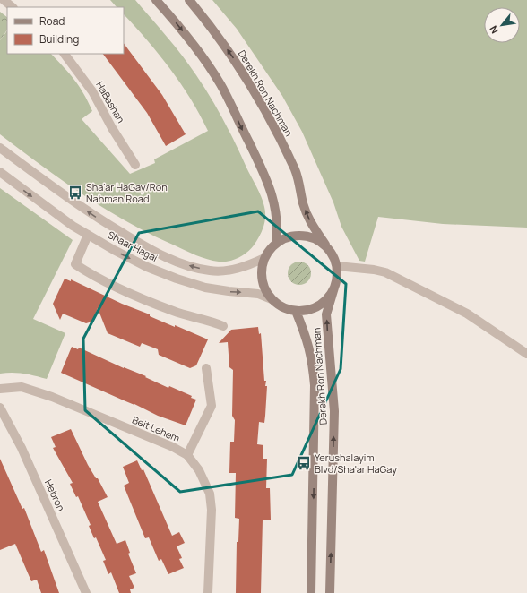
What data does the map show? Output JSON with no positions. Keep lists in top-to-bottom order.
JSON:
{
  "streets": {
    "main road": ["Derekh Ron Nachman"],
    "street": [
      "HaBashan",
      "Shaar Hagai",
      "Beit Lehem",
      "Hebron"
    ]
  },
  "crossings": [
    ["Derekh Ron Nachman", "Shaar Hagai"]
  ],
  "places": {
    "bus stop": ["Sha'ar HaGay/Ron Nahman Road", "Yerushalayim Blvd/Sha'ar HaGay"]
  },
  "legend": ["Road", "Building"],
  "north": "bottom left"
}
